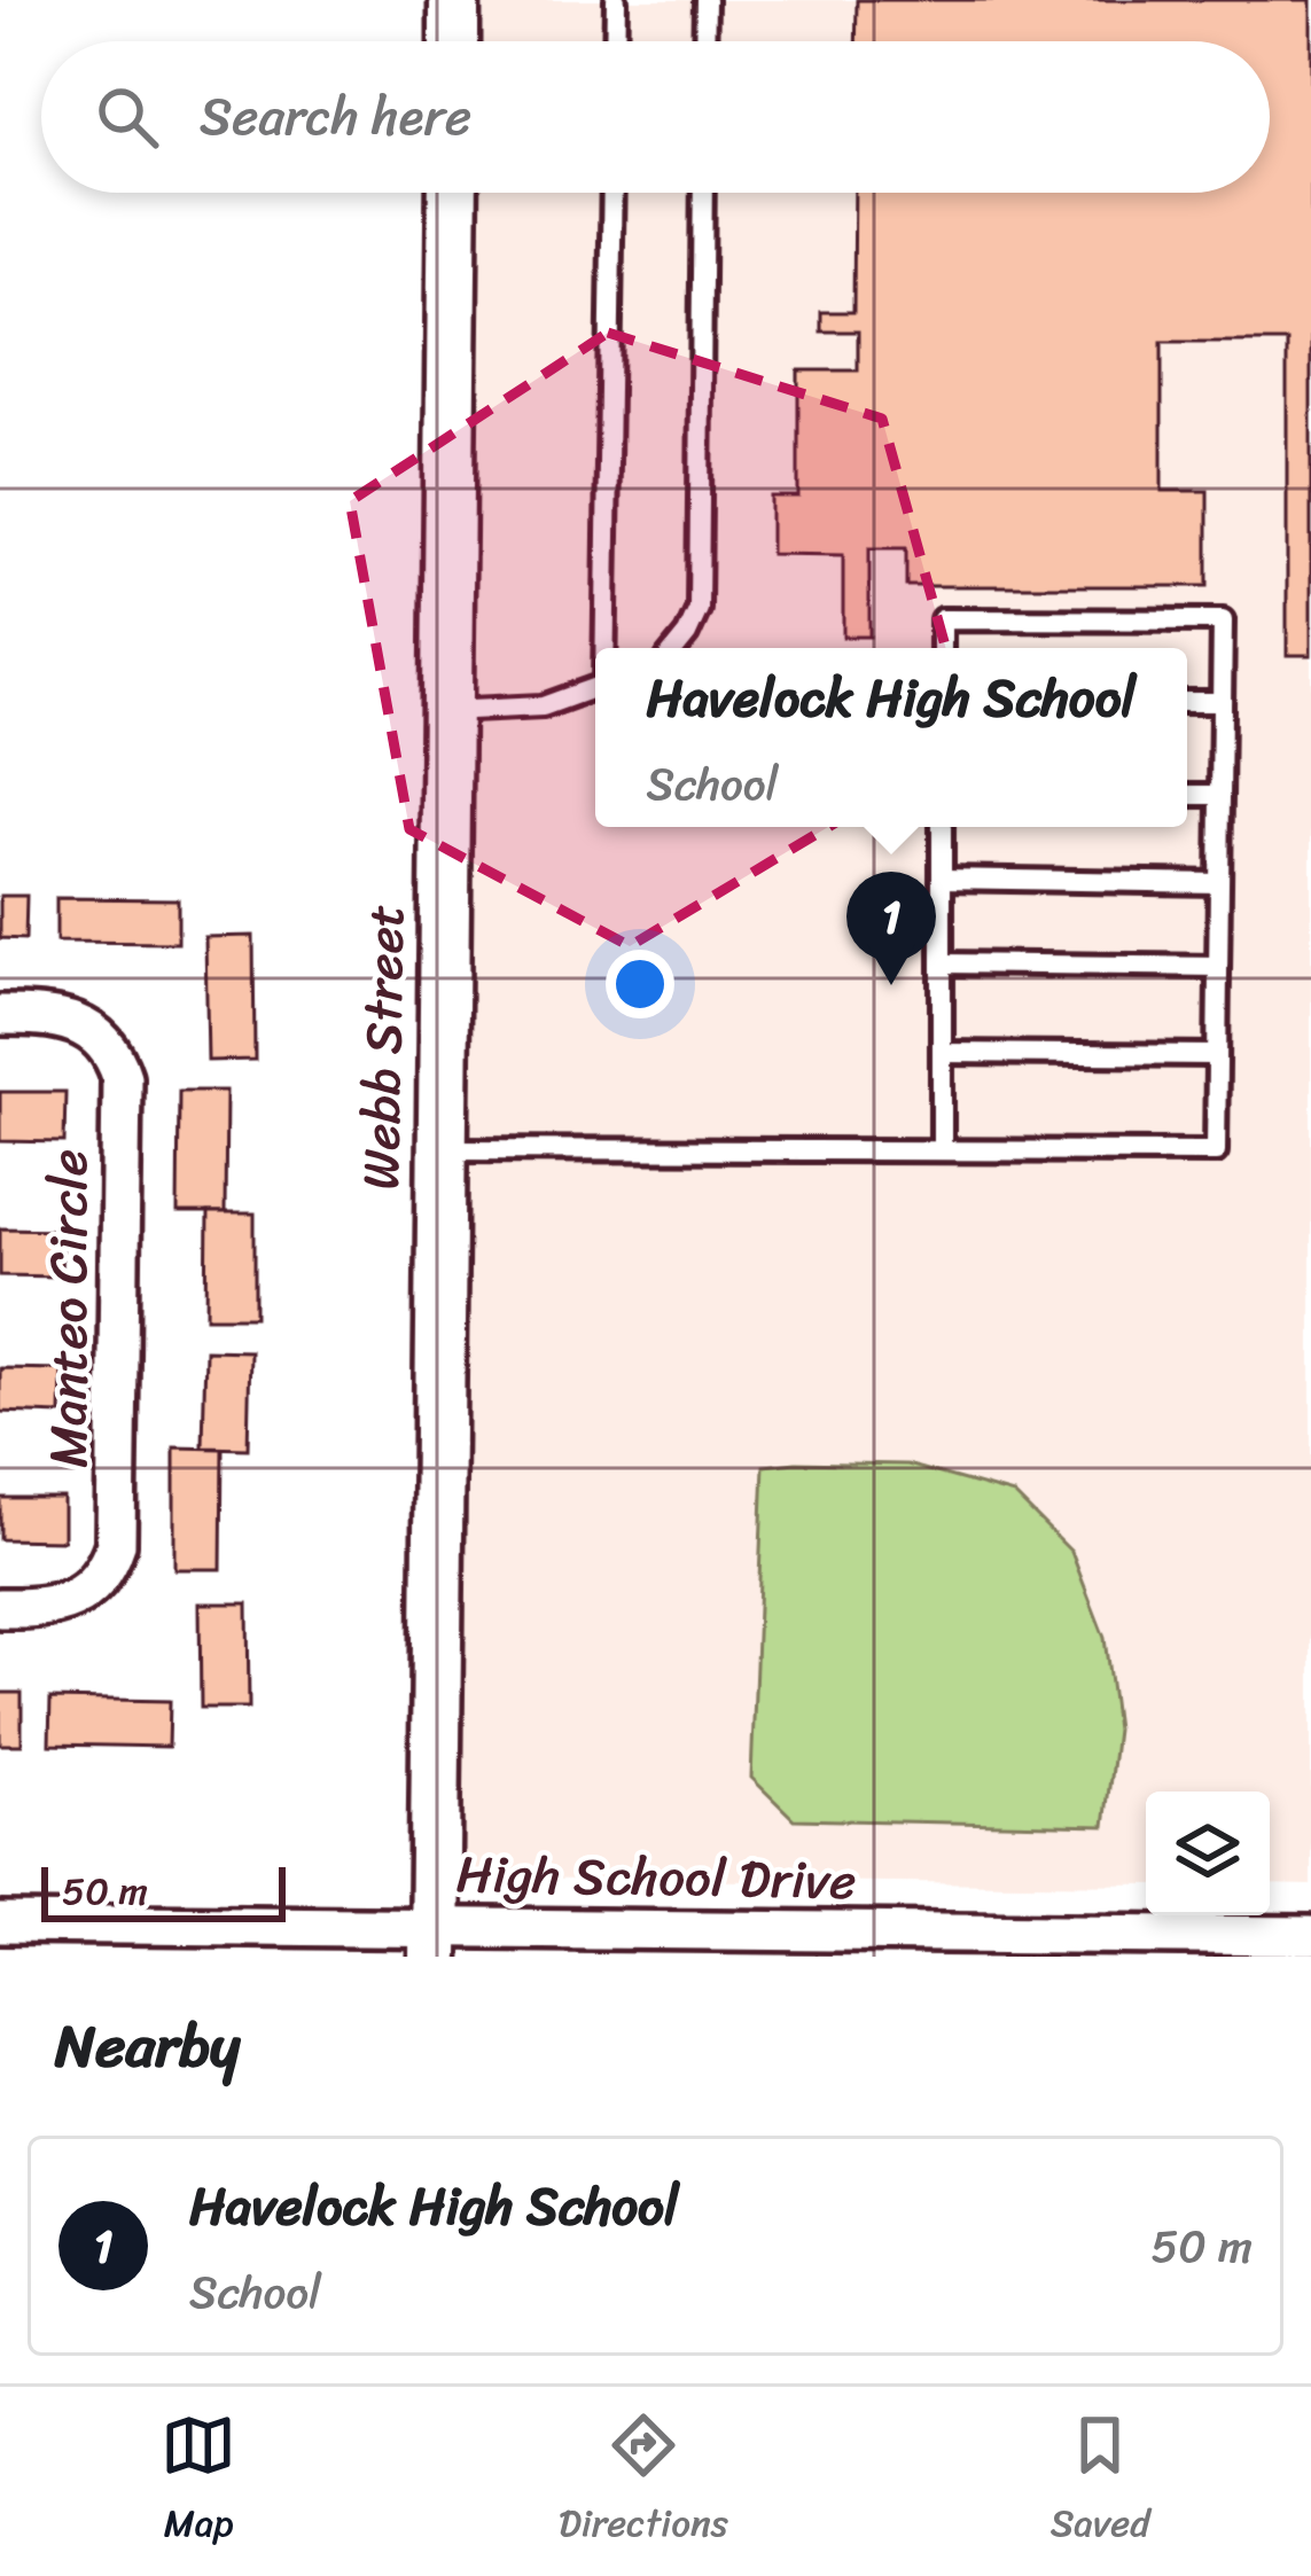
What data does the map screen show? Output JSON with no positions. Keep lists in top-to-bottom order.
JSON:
{
  "streets": {
    "street": ["Webb Street", "Manteo Circle", "High School Drive"]
  },
  "crossings": [
    ["Webb Street", "High School Drive"]
  ],
  "scale_bar": "50 m",
  "page": {
    "search": "Search here",
    "popup": ["Havelock High School", "School"],
    "pins": "1",
    "scale": "50 m",
    "heading": "Nearby",
    "list": [
      {
        "mark": "1",
        "name": "Havelock High School",
        "note": "School",
        "value": "50 m"
      }
    ],
    "nav": ["Map", "Directions", "Saved"]
  }
}
